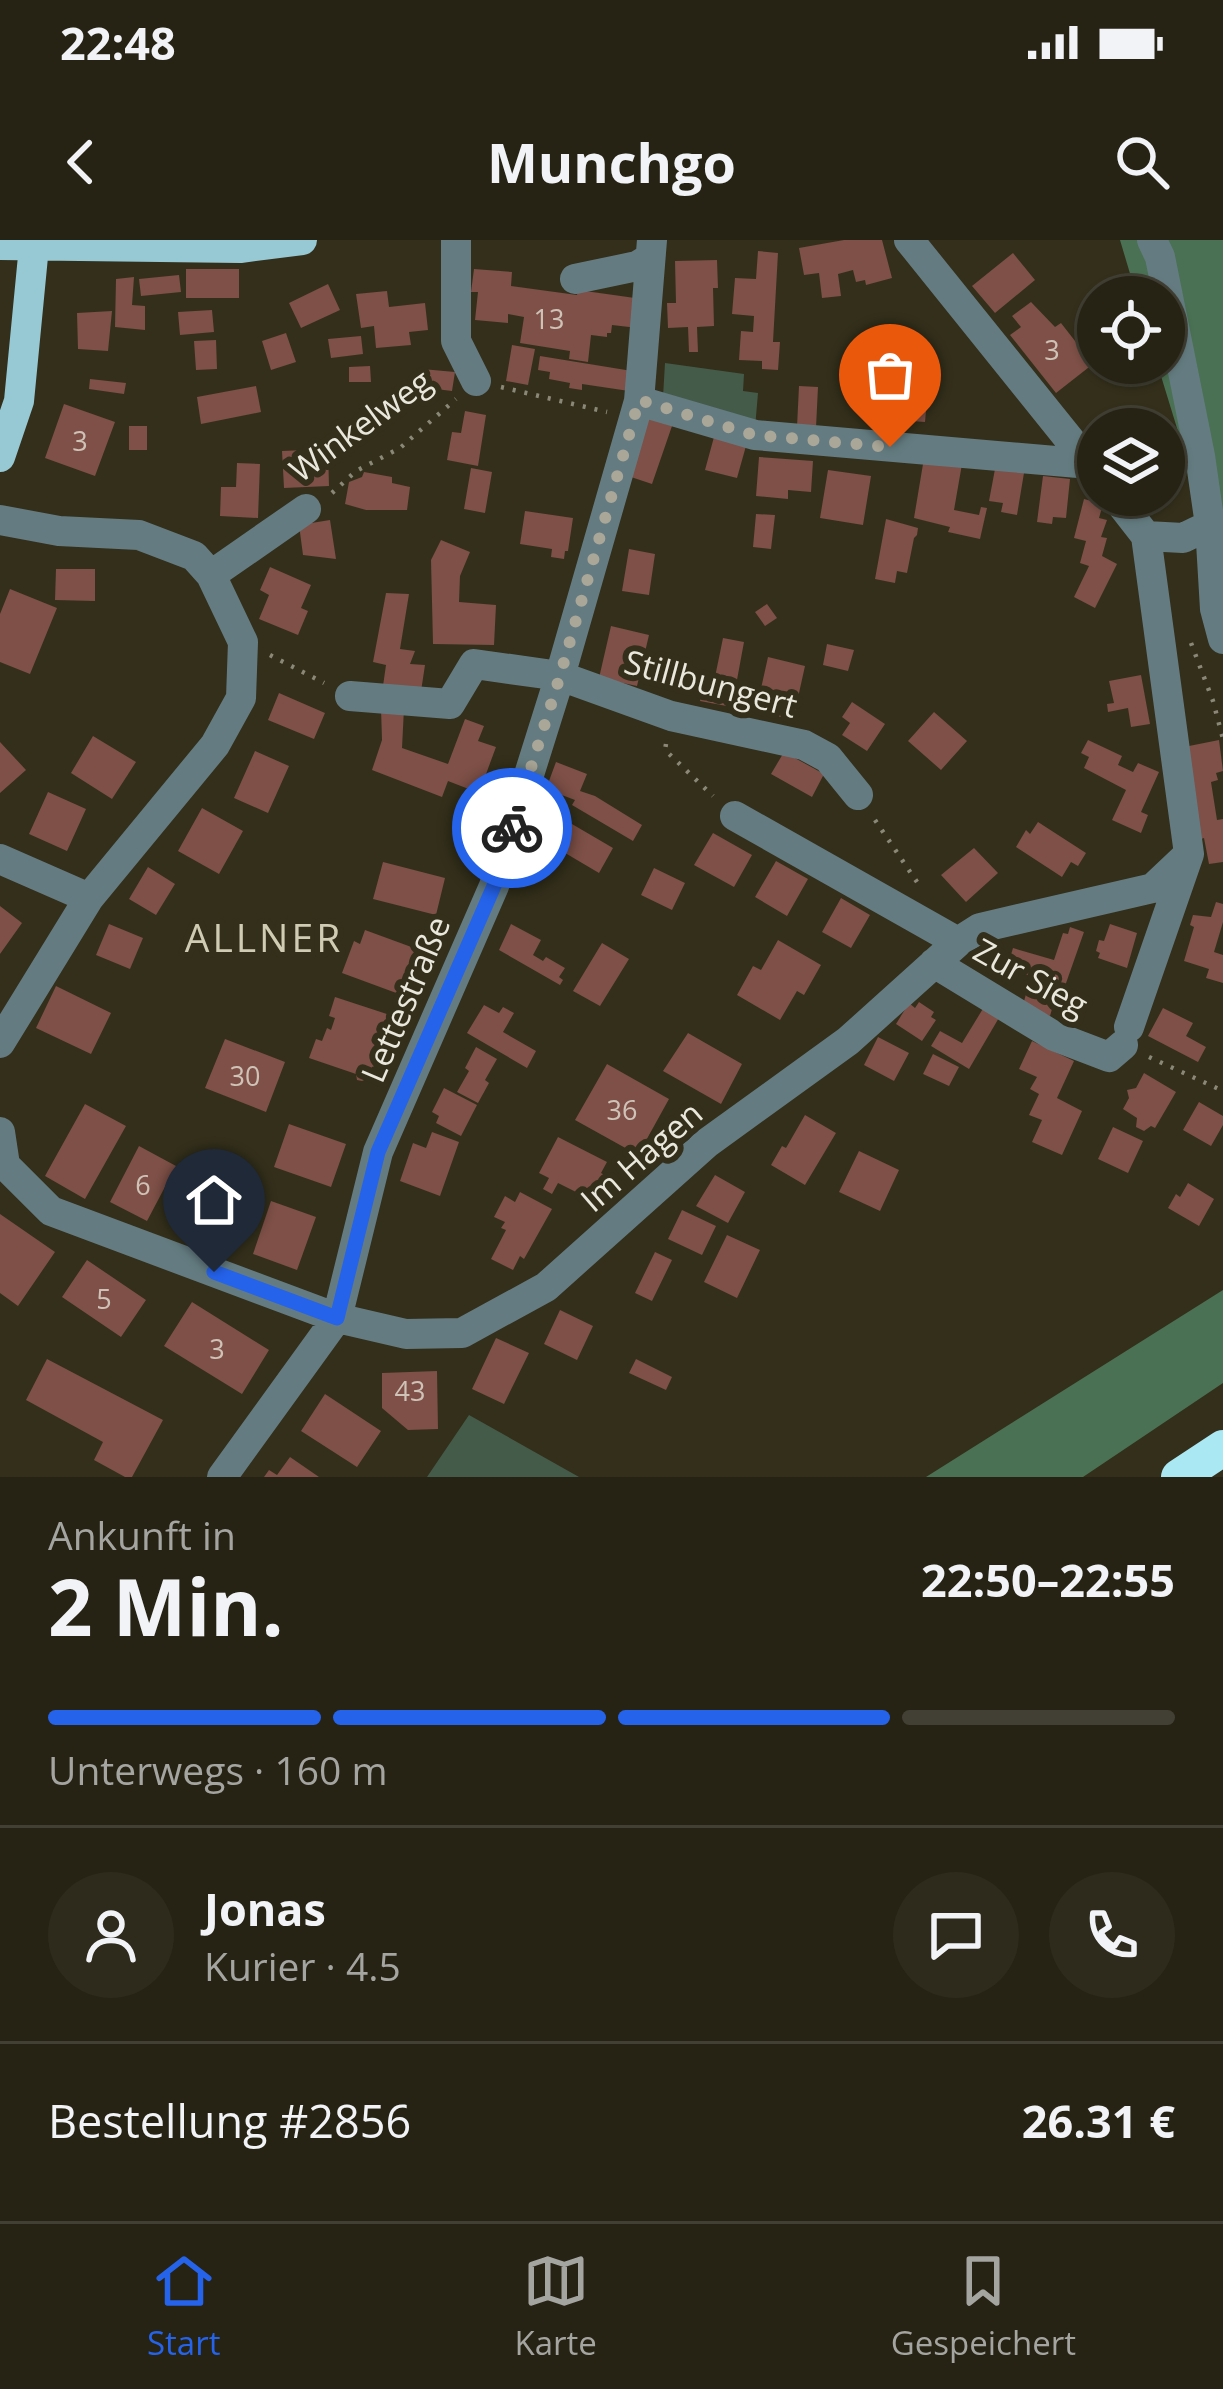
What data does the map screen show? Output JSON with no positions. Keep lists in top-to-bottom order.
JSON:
{
  "streets": {
    "street": [
      "Winkelweg",
      "Stillbungert",
      "Zur Sieg",
      "Lettestraße",
      "Im Hagen"
    ]
  },
  "crossings": [
    ["Winkelweg", "Lettestraße"],
    ["Stillbungert", "Lettestraße"],
    ["Zur Sieg", "Im Hagen"],
    ["Lettestraße", "Im Hagen"]
  ],
  "districts": ["ALLNER"],
  "house_numbers": [
    "13",
    "3",
    "3",
    "30",
    "36",
    "6",
    "5",
    "3",
    "43"
  ],
  "page": {
    "status": "22:48",
    "header": "Munchgo",
    "heading": ["2 Min.", "Ankunft in", "22:50–22:55"],
    "panel": [
      "Jonas",
      "Kurier · 4.5",
      "Bestellung #2856",
      "26.31 €"
    ],
    "bar": "Unterwegs · 160 m",
    "tabs": ["Start", "Karte", "Gespeichert"]
  }
}
